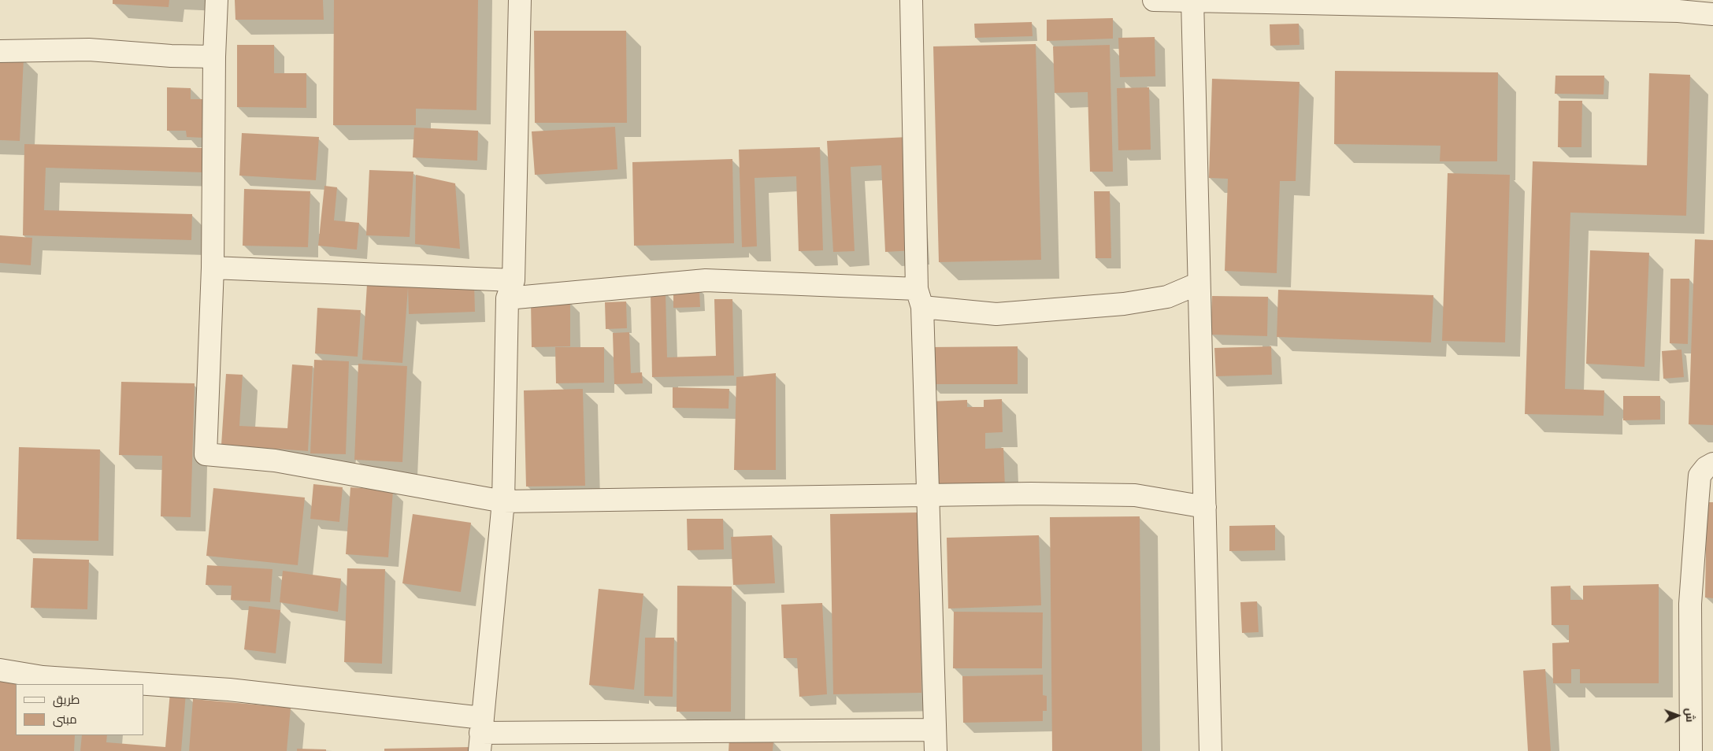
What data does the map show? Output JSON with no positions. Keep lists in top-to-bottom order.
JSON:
{
  "legend": ["طريق", "مبنى"],
  "north": "right"
}
